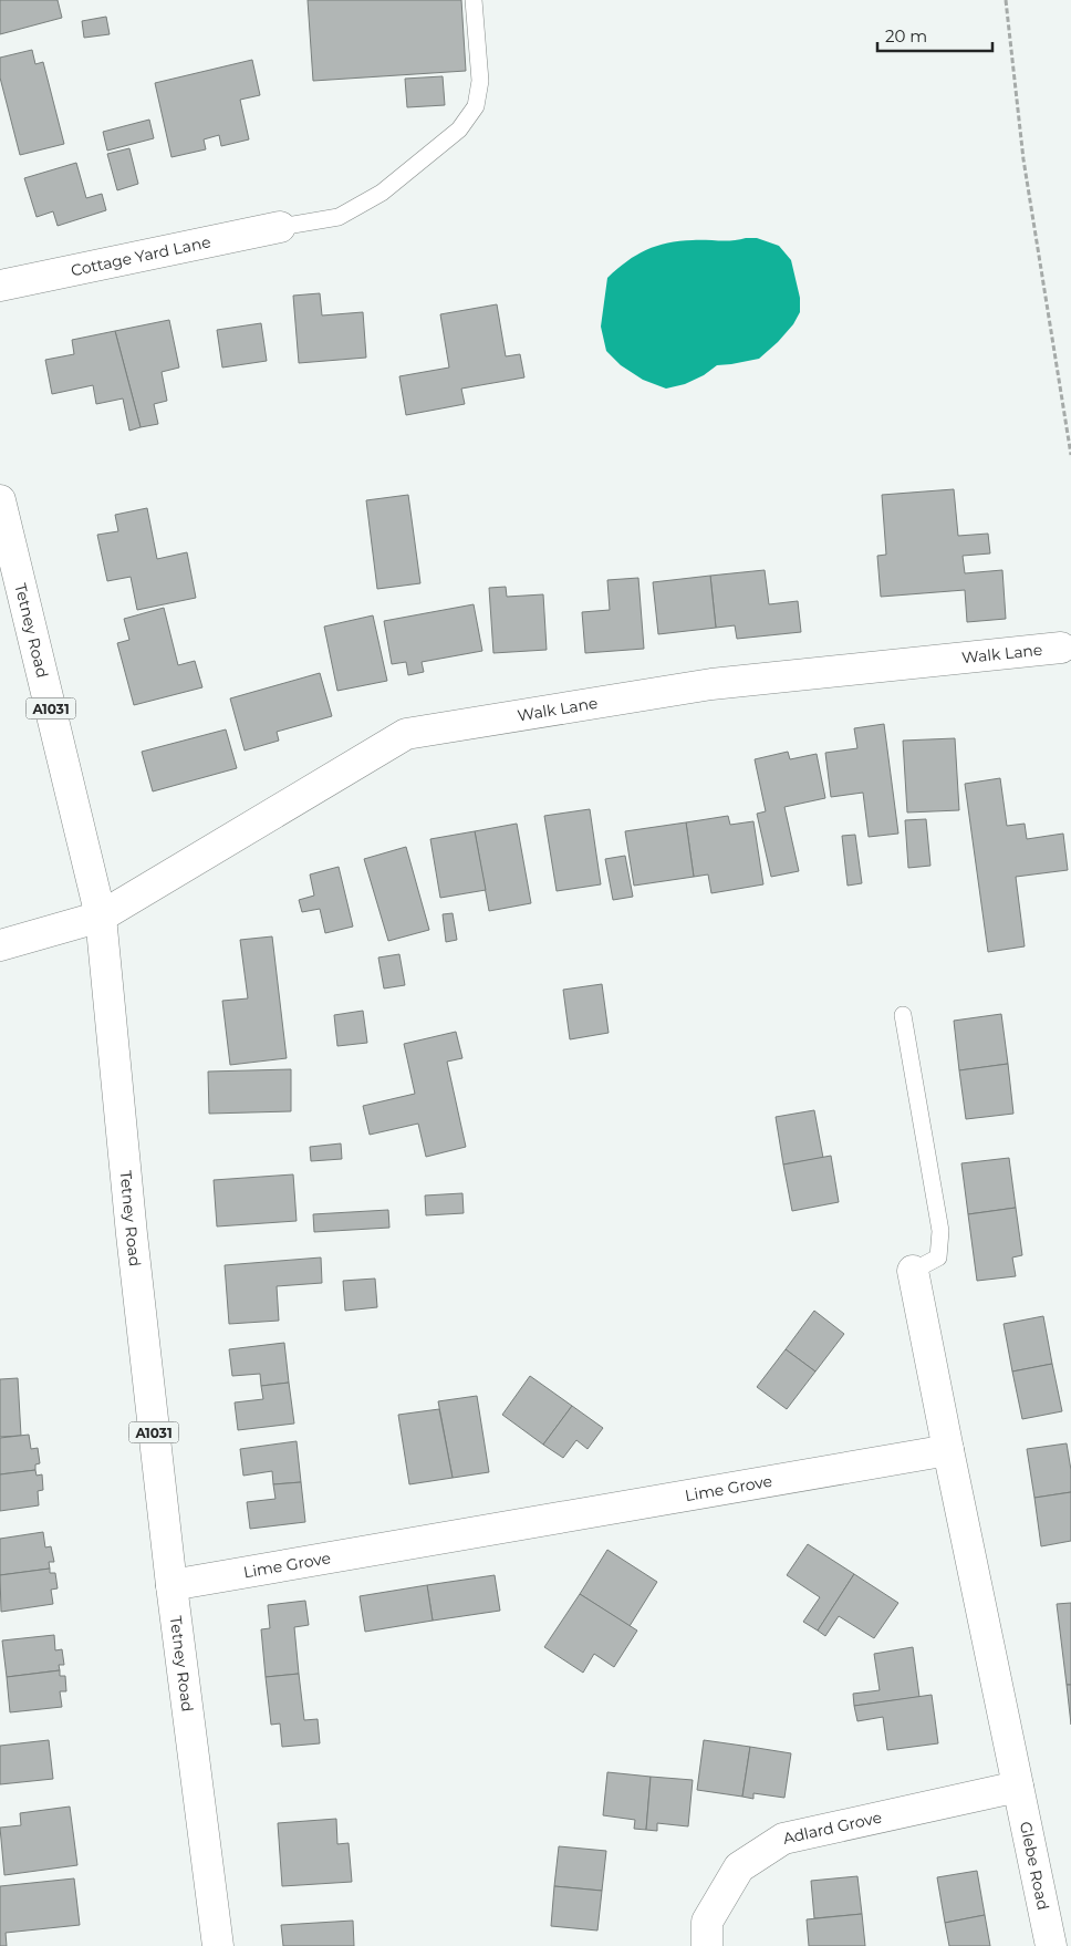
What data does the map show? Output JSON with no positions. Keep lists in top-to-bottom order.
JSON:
{
  "streets": {
    "street": [
      "Cottage Yard Lane",
      "Tetney Road",
      "Walk Lane",
      "A1031",
      "Lime Grove",
      "Adlard Grove",
      "Glebe Road"
    ]
  },
  "crossings": [
    ["Tetney Road", "Walk Lane"],
    ["Tetney Road", "Lime Grove"],
    ["Adlard Grove", "Glebe Road"]
  ],
  "scale_bar": "20 m"
}
